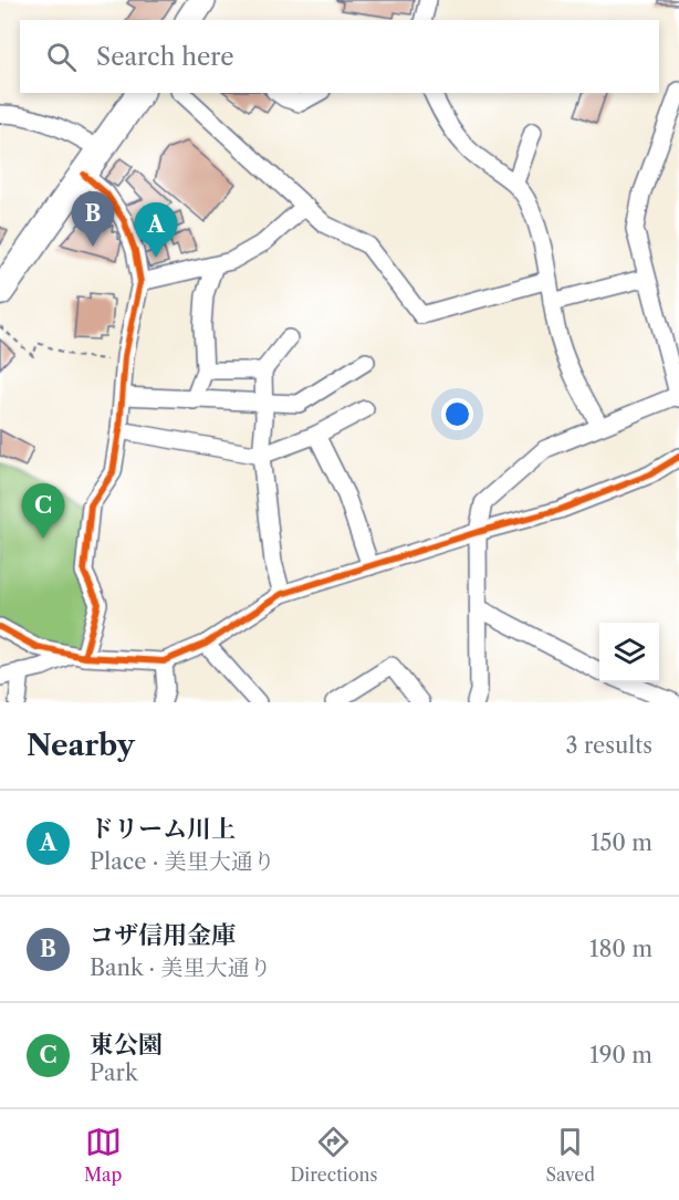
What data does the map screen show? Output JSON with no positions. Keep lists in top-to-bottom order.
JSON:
{
  "page": {
    "search": "Search here",
    "pins": ["B", "A", "C"],
    "heading": ["Nearby", "3 results"],
    "list": [
      {
        "mark": "A",
        "name": "ドリーム川上",
        "note": "Place · 美里大通り",
        "value": "150 m"
      },
      {
        "mark": "B",
        "name": "コザ信用金庫",
        "note": "Bank · 美里大通り",
        "value": "180 m"
      },
      {
        "mark": "C",
        "name": "東公園",
        "note": "Park",
        "value": "190 m"
      }
    ],
    "nav": ["Map", "Directions", "Saved"]
  }
}
